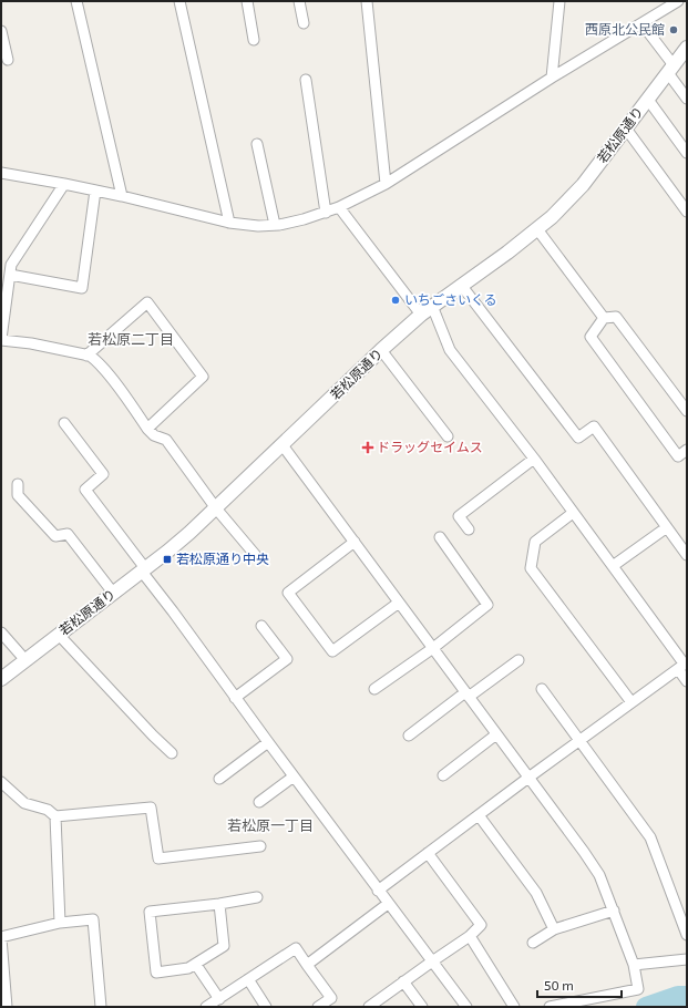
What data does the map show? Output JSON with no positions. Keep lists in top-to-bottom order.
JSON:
{
  "streets": {
    "street": ["若松原通り"]
  },
  "districts": ["若松原二丁目", "若松原一丁目"],
  "places": {
    "other": ["西原北公民館", "いちごさいくる"],
    "health": ["ドラッグセイムス"],
    "transit": ["若松原通り中央"]
  },
  "scale_bar": "50 m"
}
